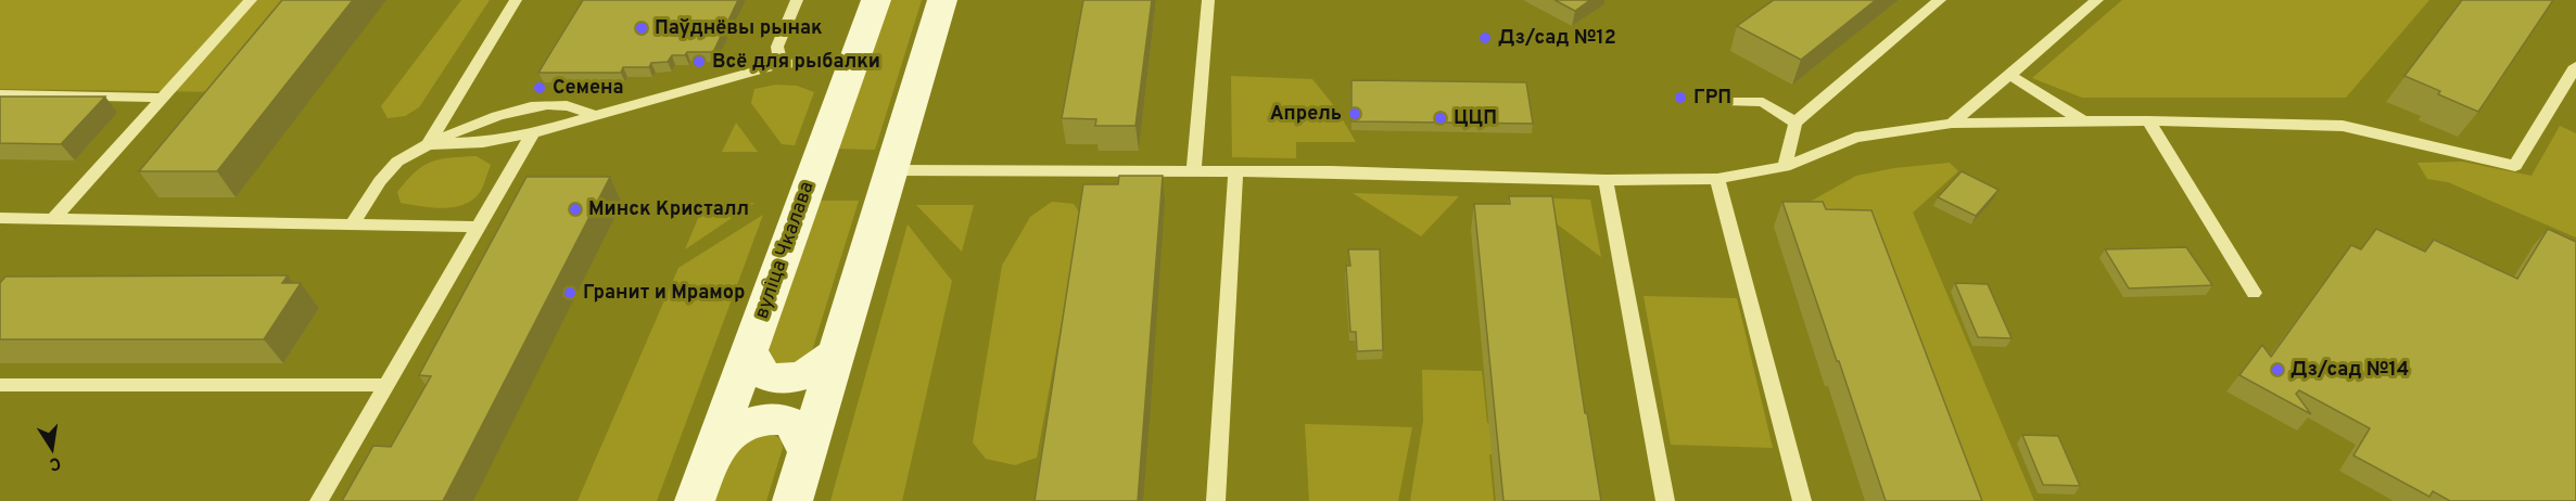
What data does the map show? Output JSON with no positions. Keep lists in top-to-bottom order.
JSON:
{
  "streets": {
    "main road": ["вуліца Чкалава"]
  },
  "places": [
    "Паўднёвы рынак",
    "Дз/сад №12",
    "Всё для рыбалки",
    "Семена",
    "ГРП",
    "Апрель",
    "ЦЦП",
    "Минск Кристалл",
    "Гранит и Мрамор",
    "Дз/сад №14"
  ],
  "north": "bottom"
}
